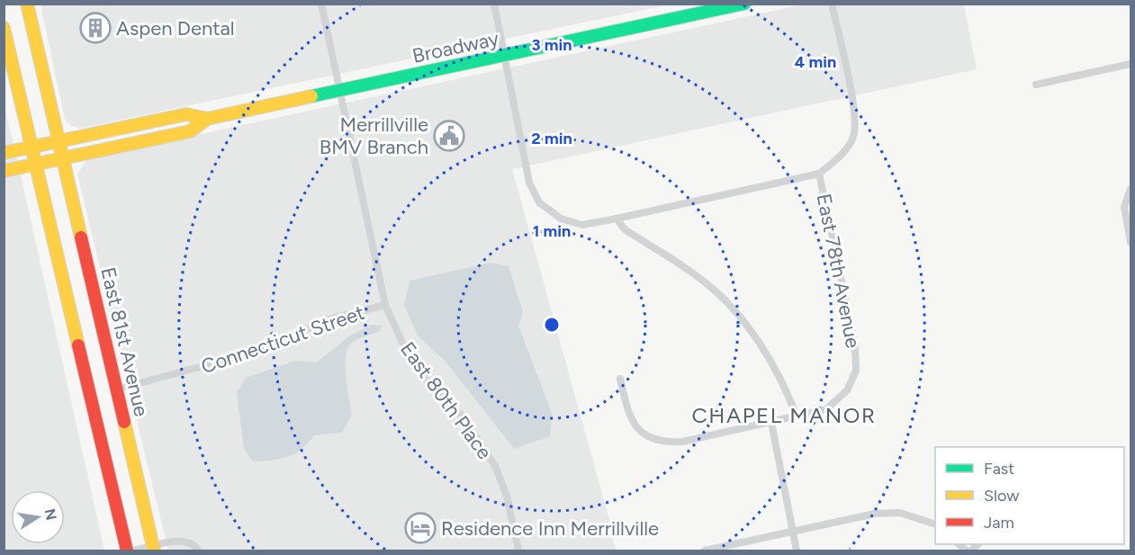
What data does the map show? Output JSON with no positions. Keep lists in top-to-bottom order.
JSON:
{
  "streets": {
    "main road": ["Broadway", "East 81st Avenue"],
    "street": ["East 78th Avenue", "Connecticut Street", "East 80th Place"]
  },
  "crossings": [
    ["Broadway", "East 81st Avenue"],
    ["Broadway", "East 80th Place"],
    ["Connecticut Street", "East 81st Avenue"],
    ["Connecticut Street", "East 80th Place"]
  ],
  "districts": ["CHAPEL MANOR"],
  "places": {
    "building": ["Aspen Dental"],
    "public building": ["Merrillville BMV Branch"],
    "hotel": ["Residence Inn Merrillville"]
  },
  "legend": ["Fast", "Slow", "Jam"],
  "north": "right",
  "rings": [
    "3 min",
    "4 min",
    "2 min",
    "1 min"
  ]
}
